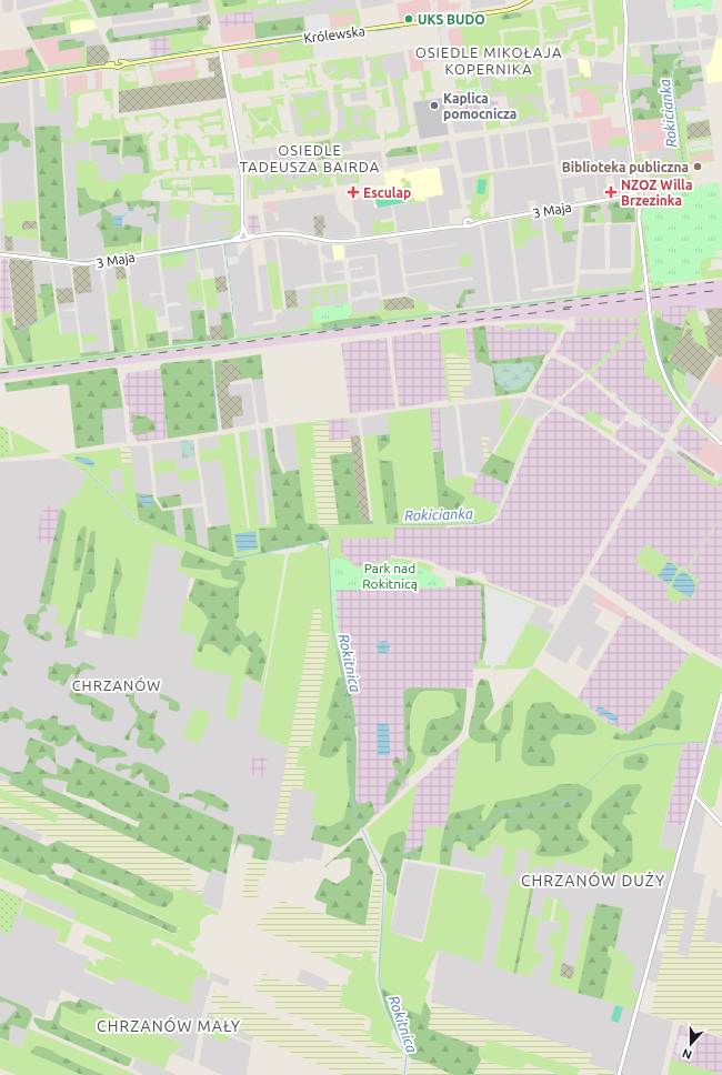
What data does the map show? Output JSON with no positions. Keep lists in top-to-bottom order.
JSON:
{
  "streets": {
    "main road": ["Królewska"],
    "street": ["3 Maja"]
  },
  "districts": [
    "OSIEDLE MIKOŁAJA KOPERNIKA",
    "OSIEDLE TADEUSZA BAIRDA",
    "CHRZANÓW",
    "CHRZANÓW DUŻY",
    "CHRZANÓW MAŁY"
  ],
  "water": ["Rokicianka", "Rokitnica"],
  "parks": ["Park nad Rokitnicą"],
  "places": {
    "other": ["UKS BUDO", "Kaplica pomocnicza", "Biblioteka publiczna"],
    "health": ["Esculap", "NZOZ Willa Brzezinka"]
  },
  "north": "bottom"
}
